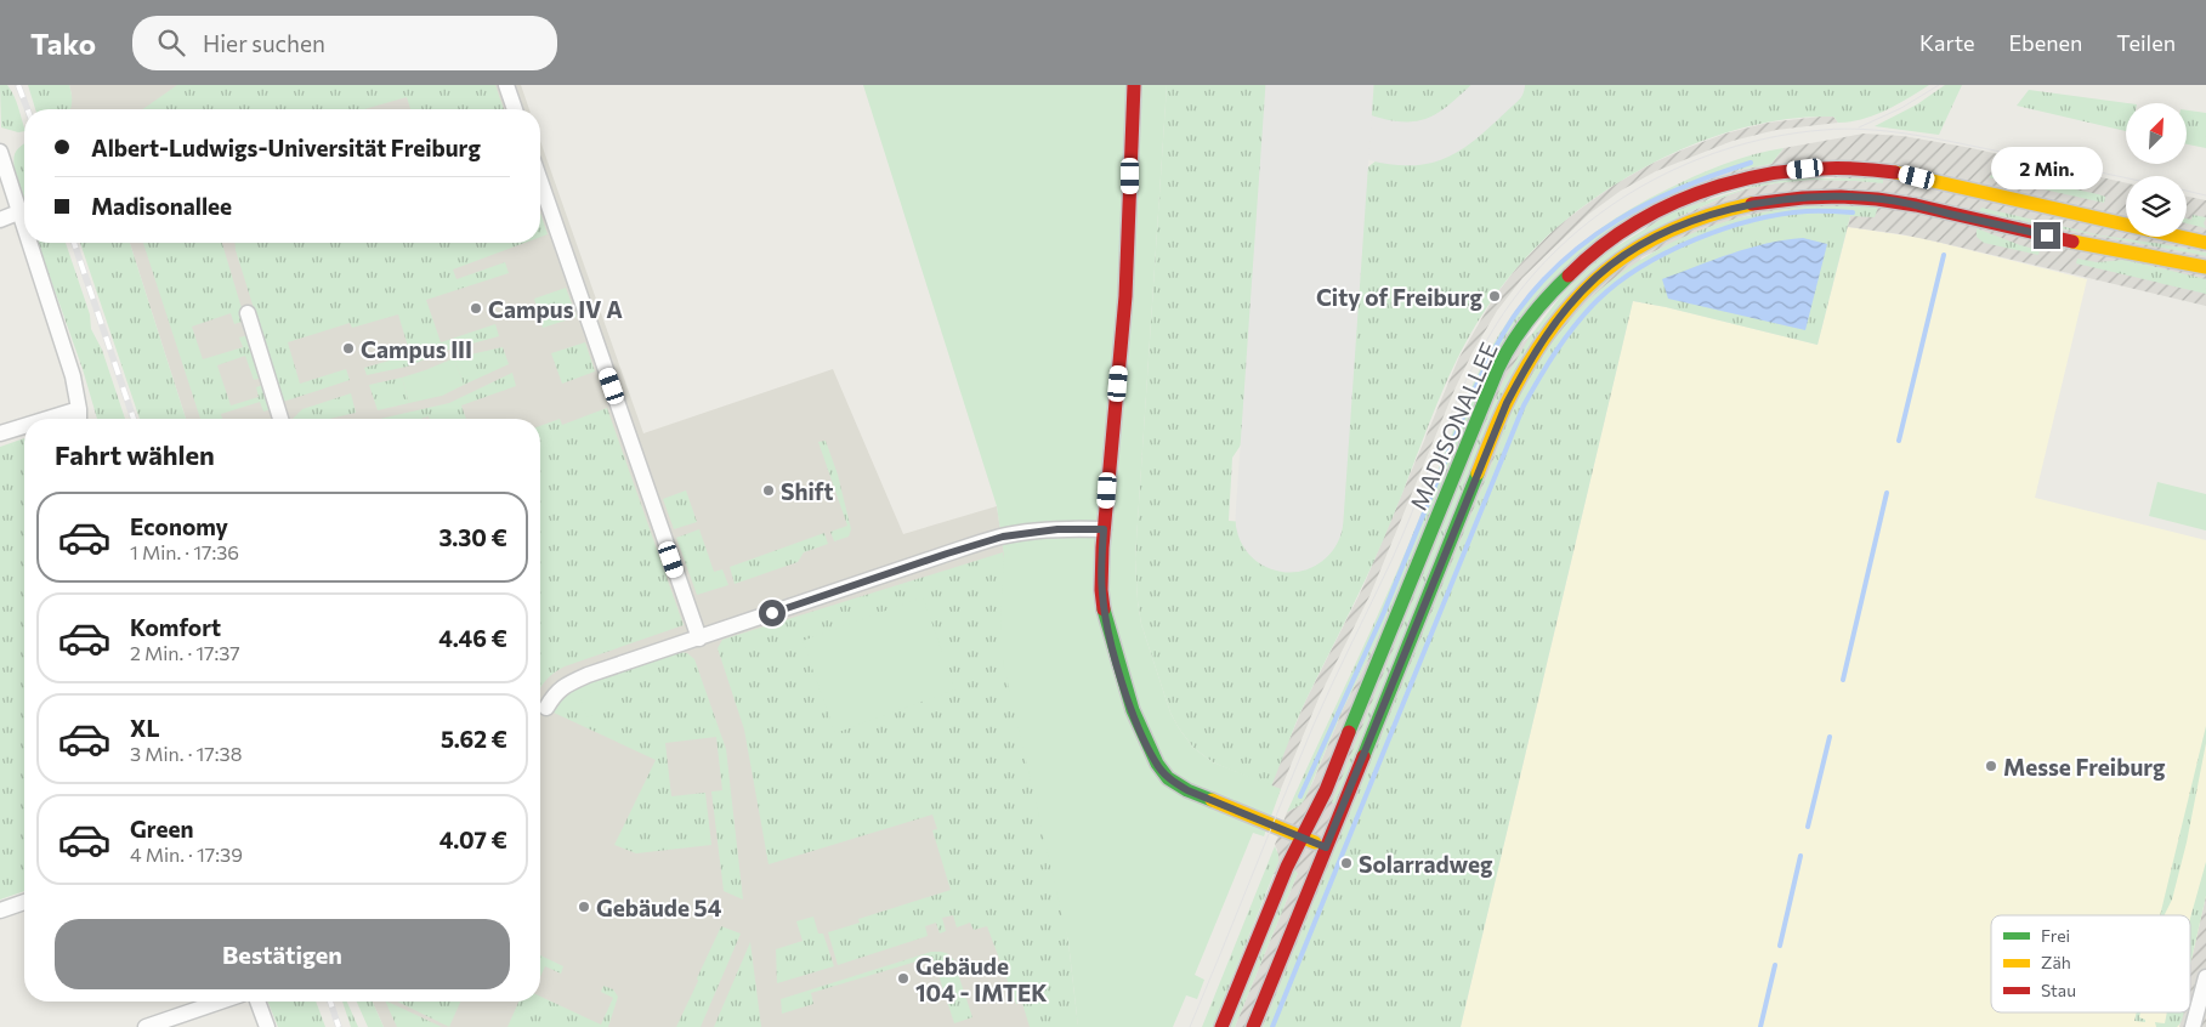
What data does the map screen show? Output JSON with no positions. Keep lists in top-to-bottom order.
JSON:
{
  "streets": {
    "main road": ["MADISONALLEE"]
  },
  "places": [
    "City of Freiburg",
    "Campus IV A",
    "Campus III",
    "Shift",
    "Messe Freiburg",
    "Solarradweg",
    "Gebäude 54",
    "Gebäude 104 - IMTEK"
  ],
  "legend": ["Frei", "Zäh", "Stau"],
  "north": "top right",
  "page": {
    "header": "Tako",
    "search": "Hier suchen",
    "nav": ["Karte", "Ebenen", "Teilen"],
    "banner": ["Albert-Ludwigs-Universität Freiburg", "Madisonallee"],
    "bubble": "2 Min.",
    "heading": "Fahrt wählen",
    "list": [
      {
        "name": "Economy",
        "note": "1 Min. · 17:36",
        "value": "3.30 €"
      },
      {
        "name": "Komfort",
        "note": "2 Min. · 17:37",
        "value": "4.46 €"
      },
      {
        "name": "XL",
        "note": "3 Min. · 17:38",
        "value": "5.62 €"
      },
      {
        "name": "Green",
        "note": "4 Min. · 17:39",
        "value": "4.07 €"
      }
    ],
    "buttons": "Bestätigen"
  }
}
